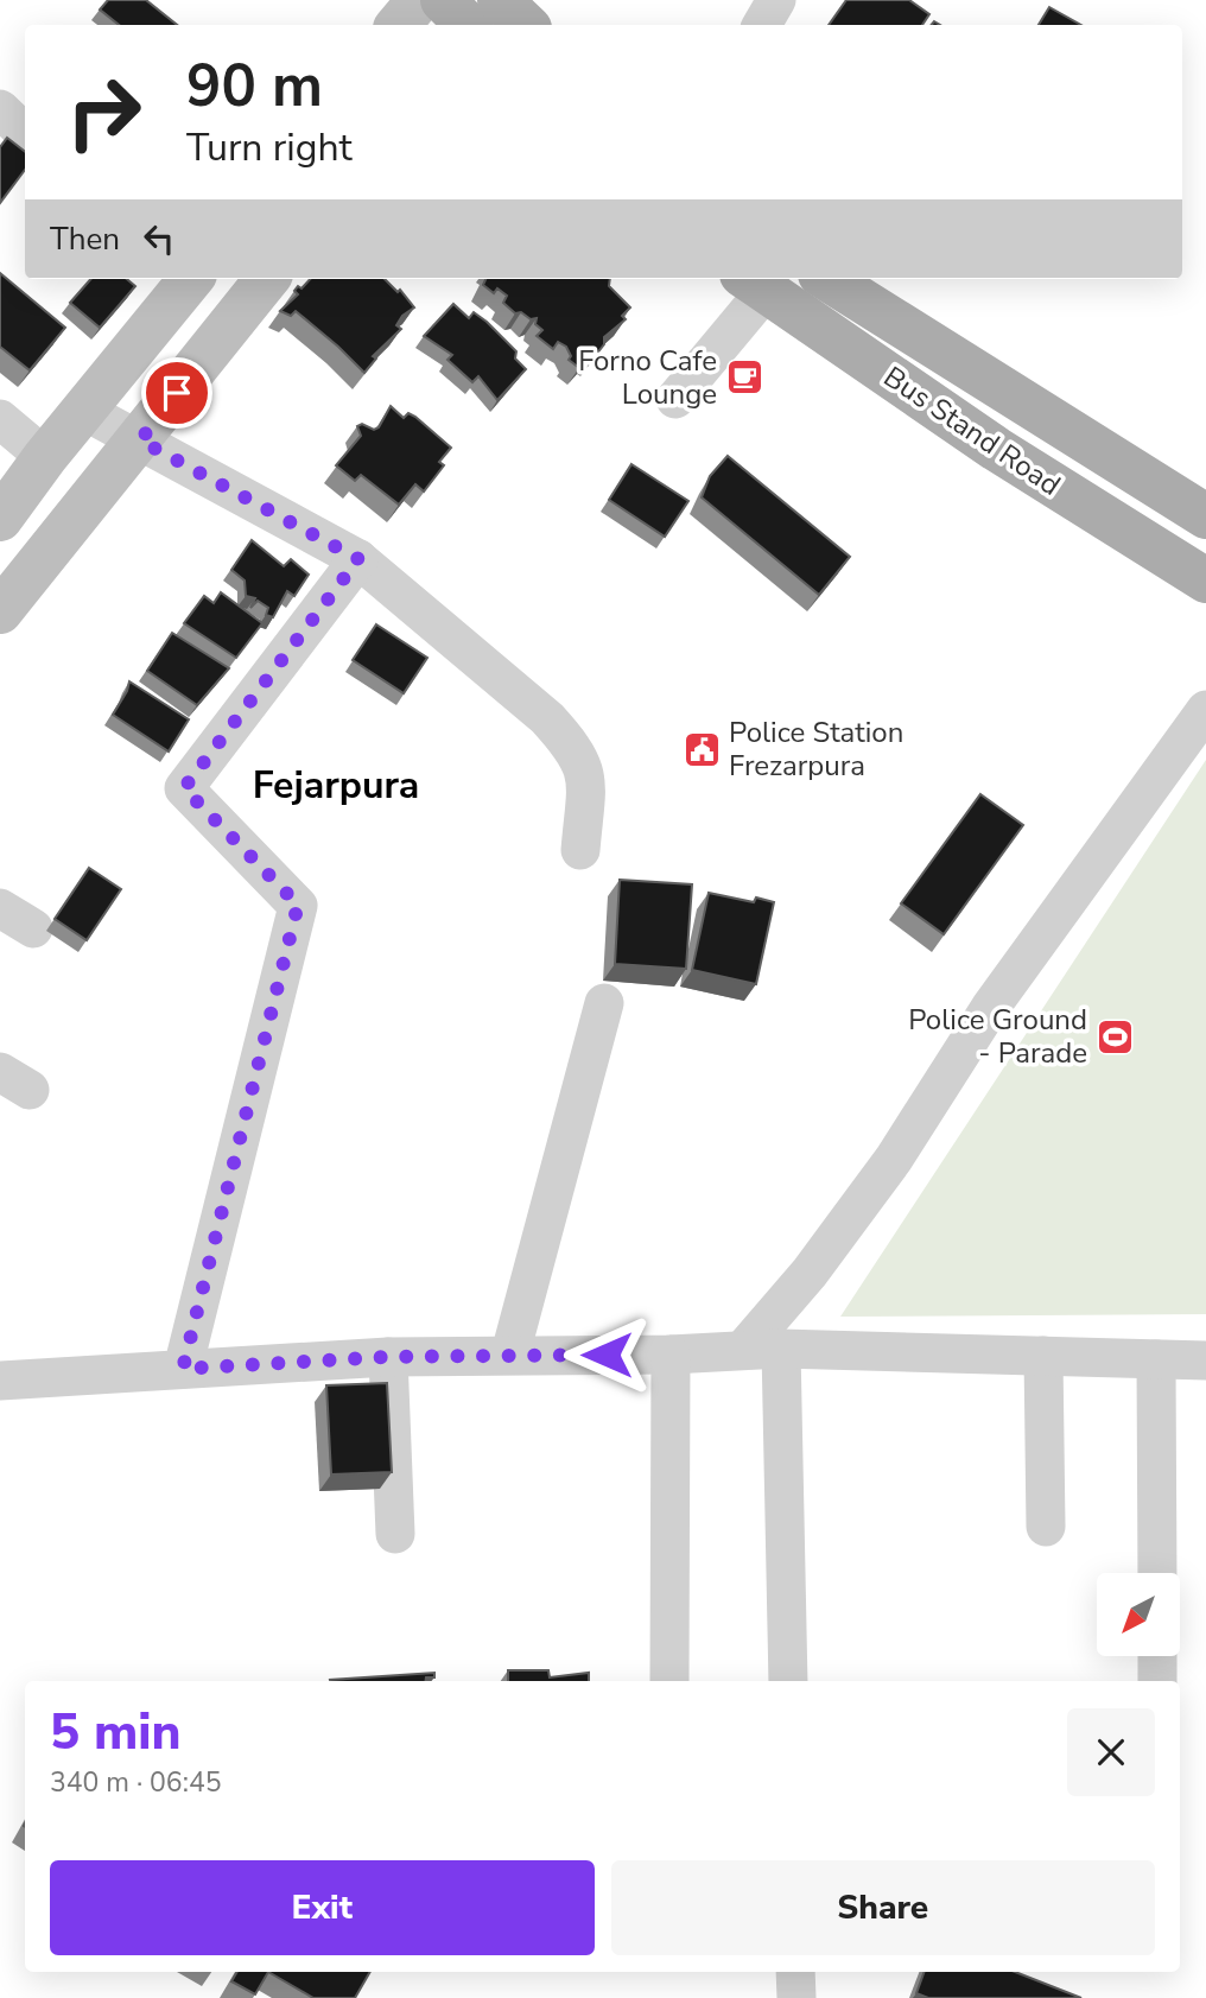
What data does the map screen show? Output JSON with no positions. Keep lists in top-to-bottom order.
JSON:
{
  "streets": {
    "main road": ["Bus Stand Road"]
  },
  "districts": ["Fejarpura"],
  "places": {
    "cafe": ["Forno Cafe Lounge"],
    "public building": ["Police Station Frezarpura"],
    "sports": ["Police Ground - Parade"]
  },
  "north": "bottom left",
  "page": {
    "turn": ["90 m", "Turn right"],
    "then": "Then",
    "heading": ["5 min", "340 m · 06:45"],
    "buttons": ["Exit", "Share"]
  }
}
